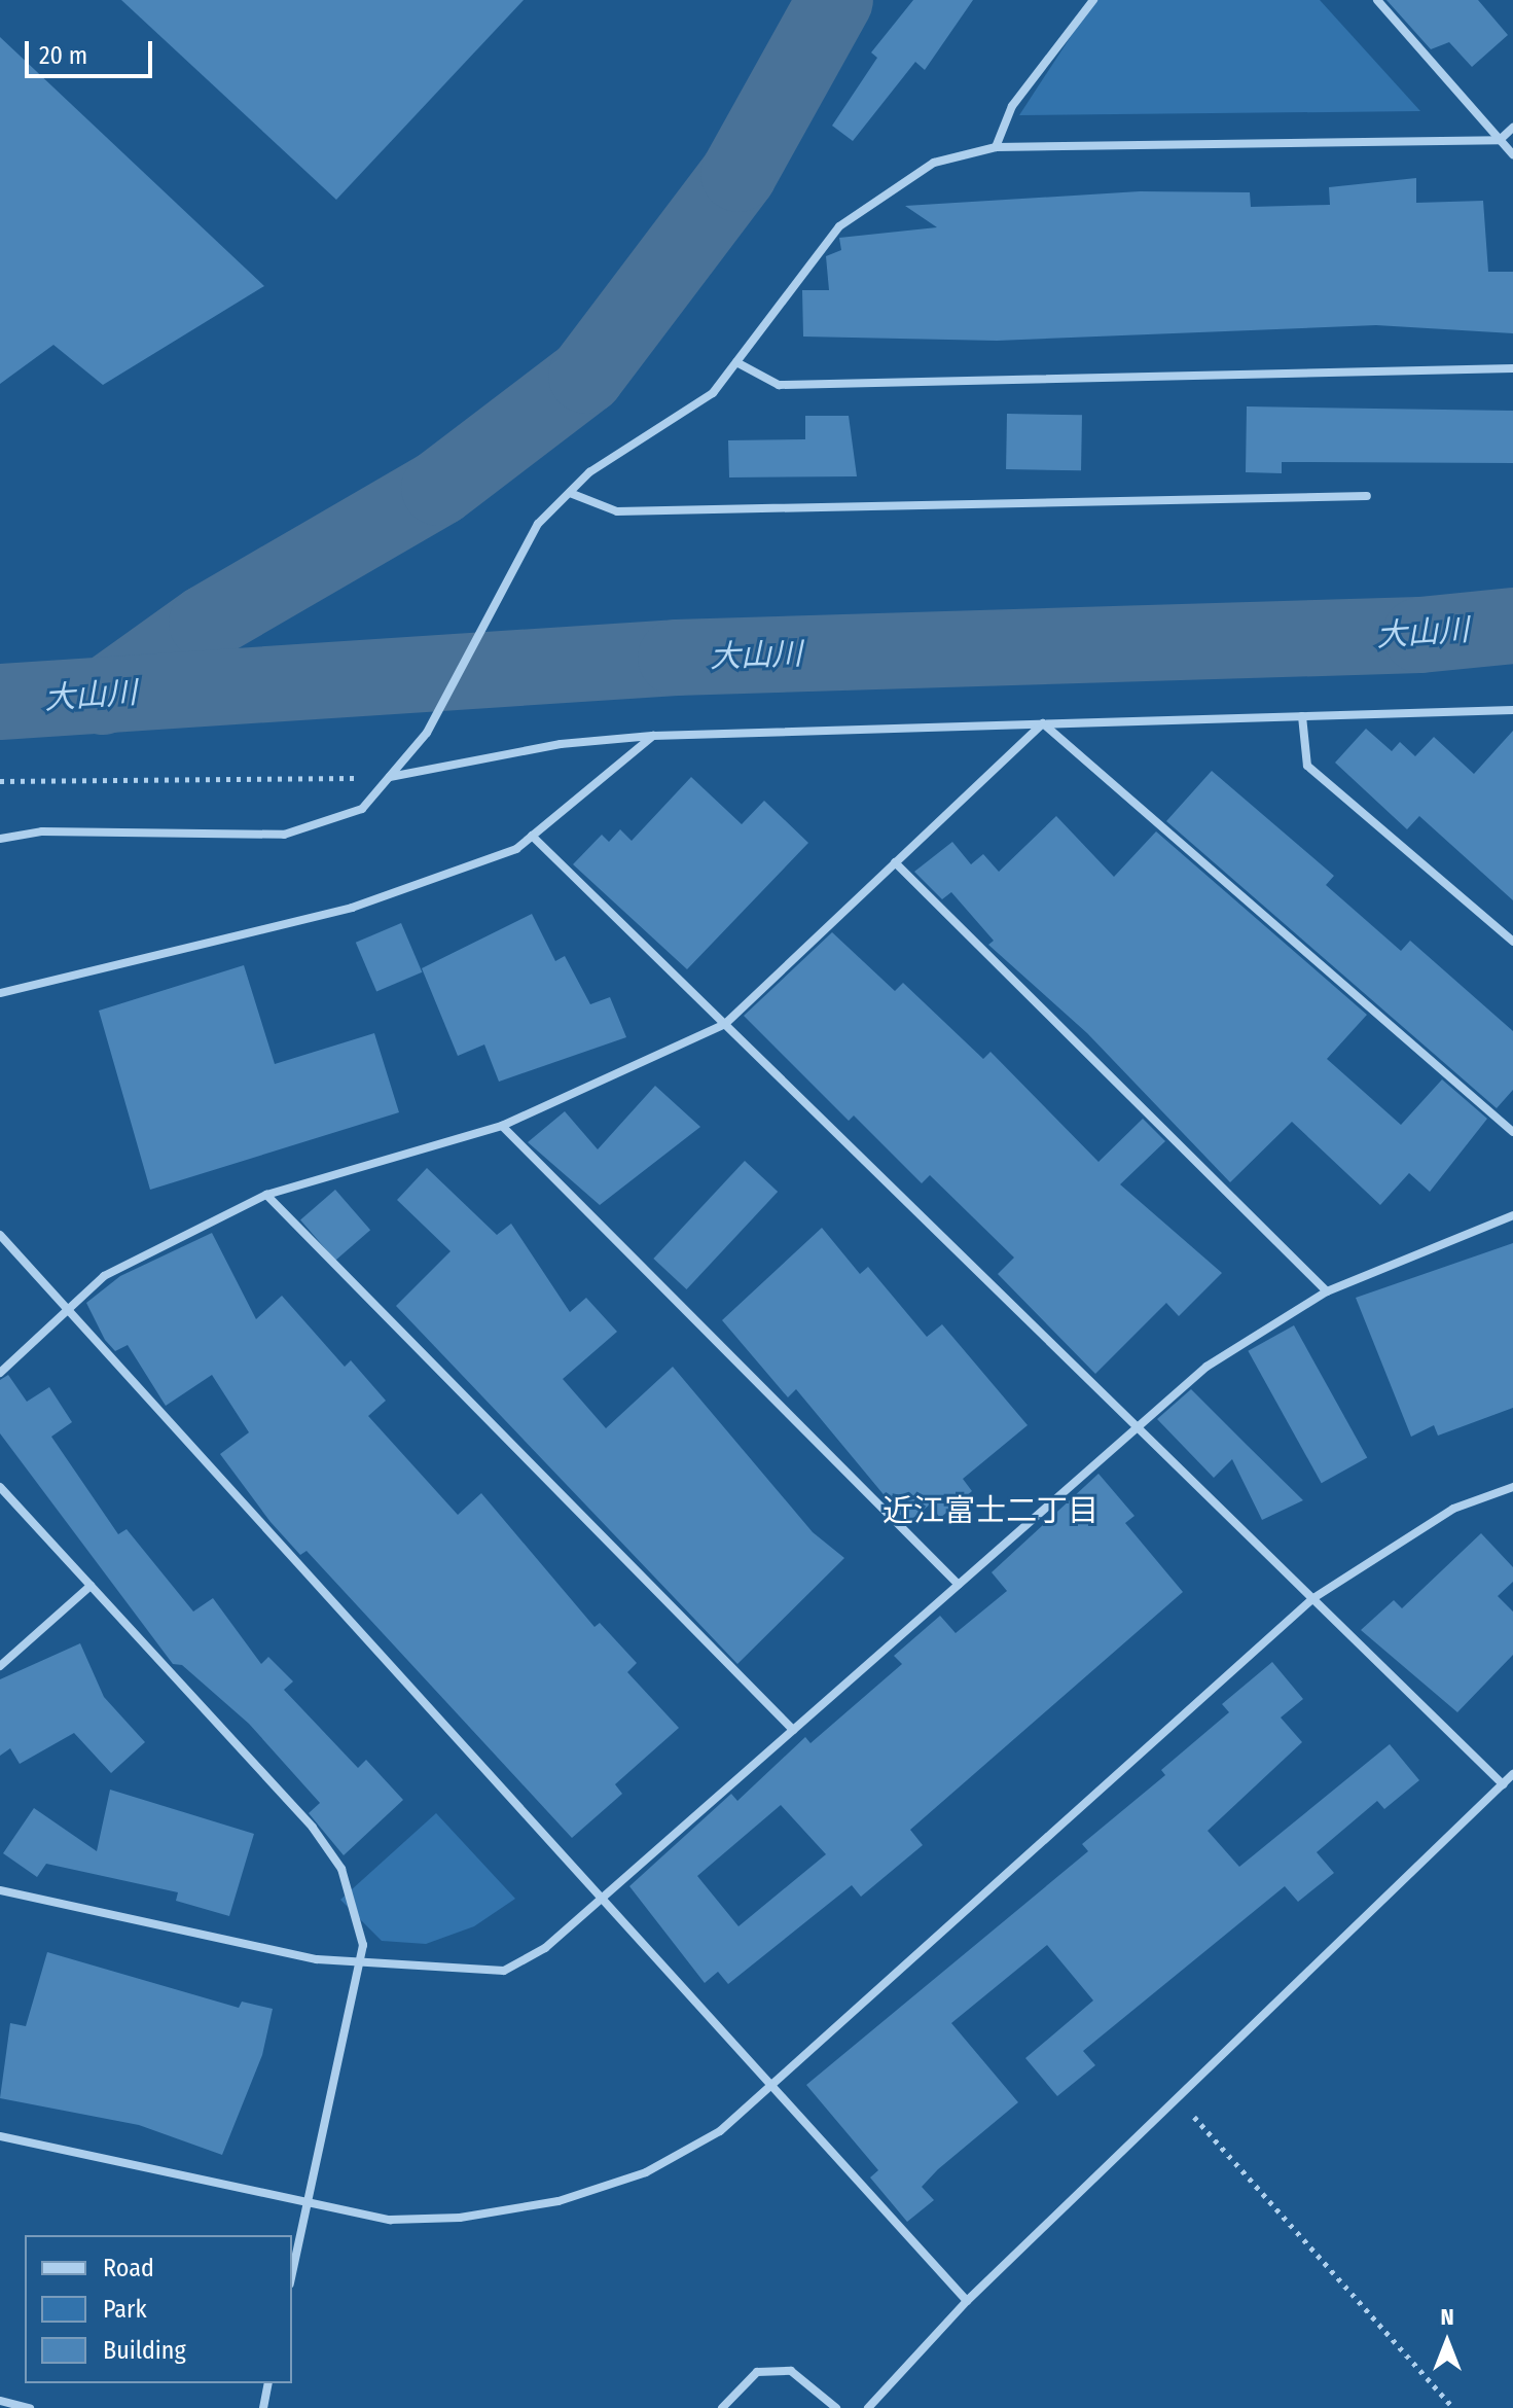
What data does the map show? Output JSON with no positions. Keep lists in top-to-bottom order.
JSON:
{
  "districts": ["近江富士二丁目"],
  "water": ["大山川"],
  "legend": ["Road", "Park", "Building"],
  "scale_bar": "20 m",
  "north": "top"
}
